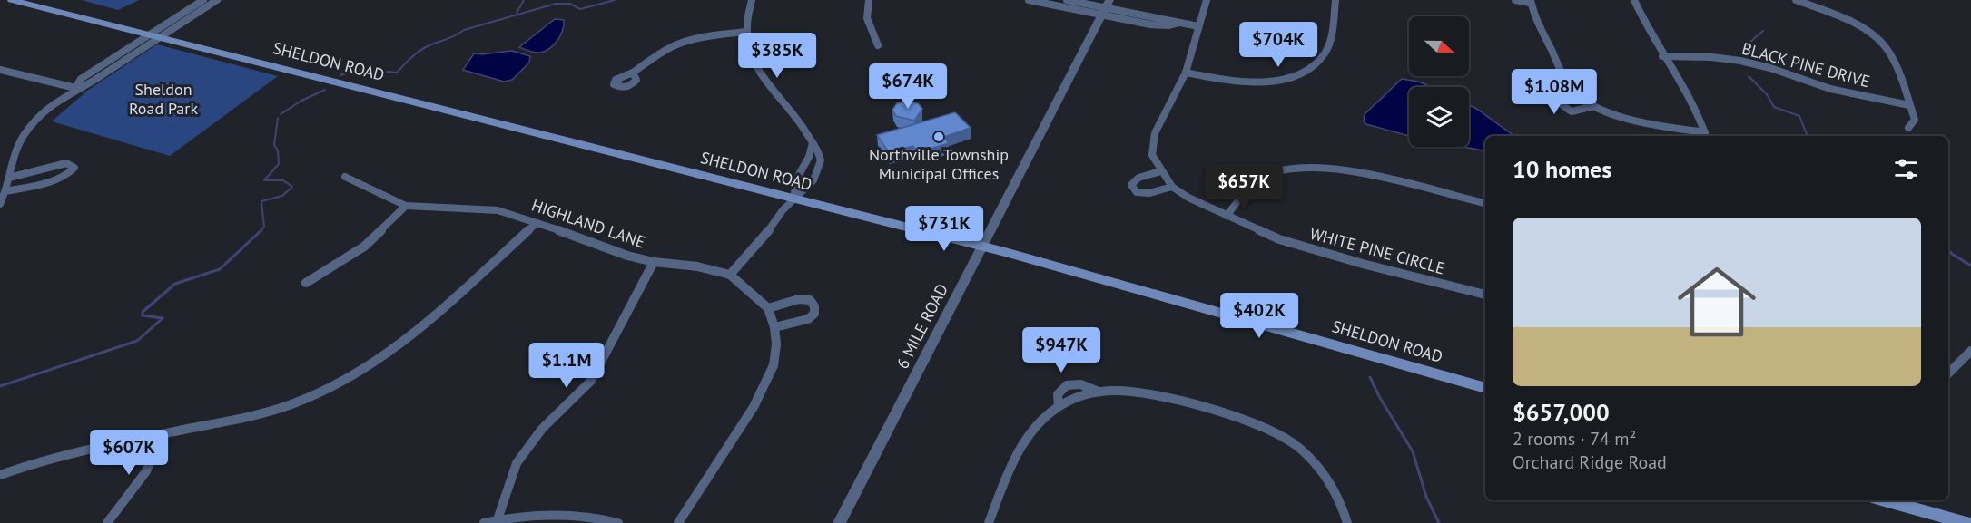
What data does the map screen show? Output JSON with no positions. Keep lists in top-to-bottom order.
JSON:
{
  "streets": {
    "main road": ["SHELDON ROAD"],
    "street": [
      "BLACK PINE DRIVE",
      "HIGHLAND LANE",
      "WHITE PINE CIRCLE",
      "6 MILE ROAD"
    ]
  },
  "crossings": [
    ["SHELDON ROAD", "6 MILE ROAD"]
  ],
  "parks": ["Sheldon Road Park"],
  "places": ["Northville Township Municipal Offices"],
  "north": "right",
  "page": {
    "price": [
      "$704K",
      "$385K",
      "$674K",
      "$1.08M",
      "$657K",
      "$731K",
      "$402K",
      "$947K",
      "$1.1M",
      "$607K"
    ],
    "heading": "10 homes",
    "list": [
      {
        "name": "$657,000",
        "note": "2 rooms · 74 m² · Orchard Ridge Road"
      }
    ]
  }
}
